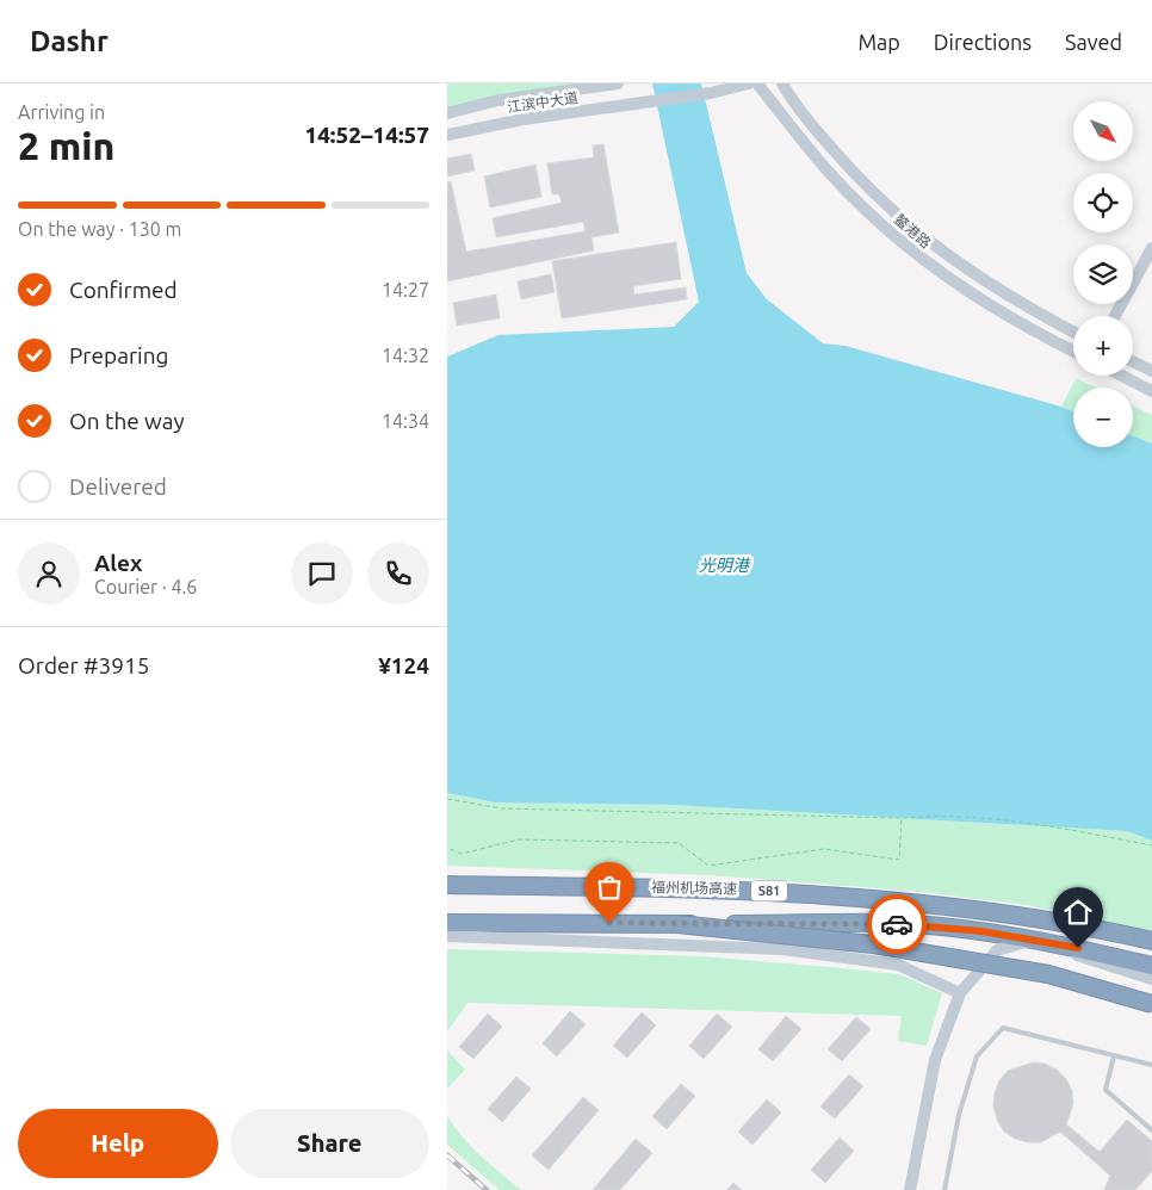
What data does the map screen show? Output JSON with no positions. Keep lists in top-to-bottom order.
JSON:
{
  "streets": {
    "highway": ["福州机场高速", "S81"],
    "main road": ["江滨中大道", "鳌港路"]
  },
  "water": ["光明港"],
  "north": "bottom right",
  "page": {
    "header": "Dashr",
    "nav": ["Map", "Directions", "Saved"],
    "heading": ["2 min", "Arriving in", "14:52–14:57"],
    "panel": [
      "Alex",
      "Courier · 4.6",
      "Order #3915",
      "¥124"
    ],
    "map_buttons": ["+", "−"],
    "bar": "On the way · 130 m",
    "list": [
      ["Confirmed", "14:27"],
      ["Preparing", "14:32"],
      ["On the way", "14:34"],
      "Delivered"
    ],
    "buttons": ["Help", "Share"]
  }
}
